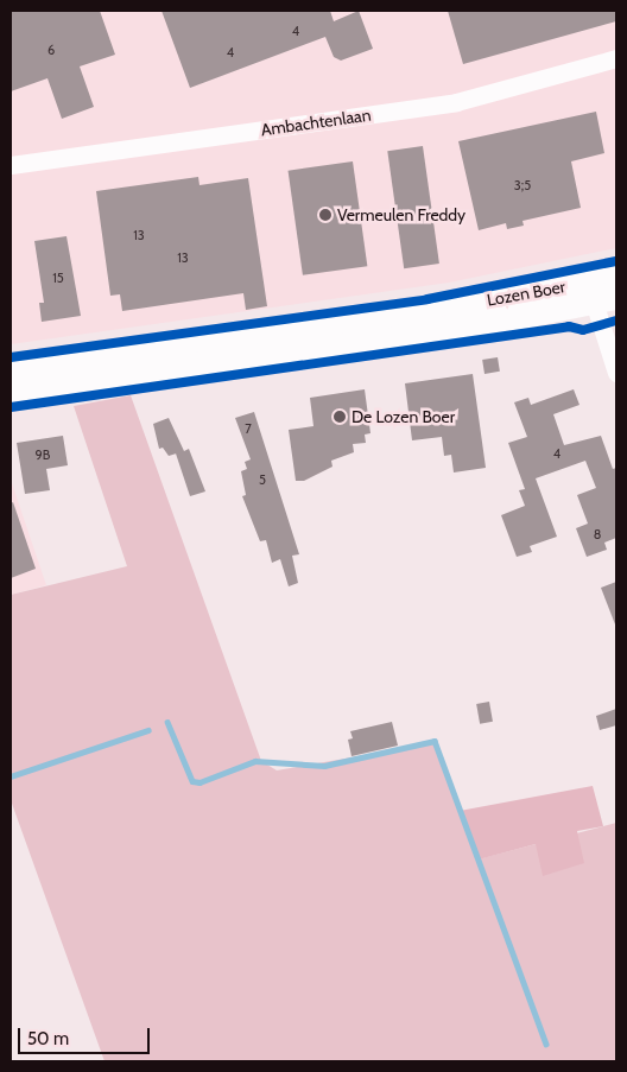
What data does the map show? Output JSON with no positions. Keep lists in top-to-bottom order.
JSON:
{
  "streets": {
    "main road": ["Lozen Boer"],
    "street": ["Ambachtenlaan"]
  },
  "places": ["Vermeulen Freddy", "De Lozen Boer"],
  "house_numbers": [
    "4",
    "6",
    "4",
    "3;5",
    "13",
    "13",
    "15",
    "7",
    "4",
    "9B",
    "5",
    "8"
  ],
  "scale_bar": "50 m"
}
